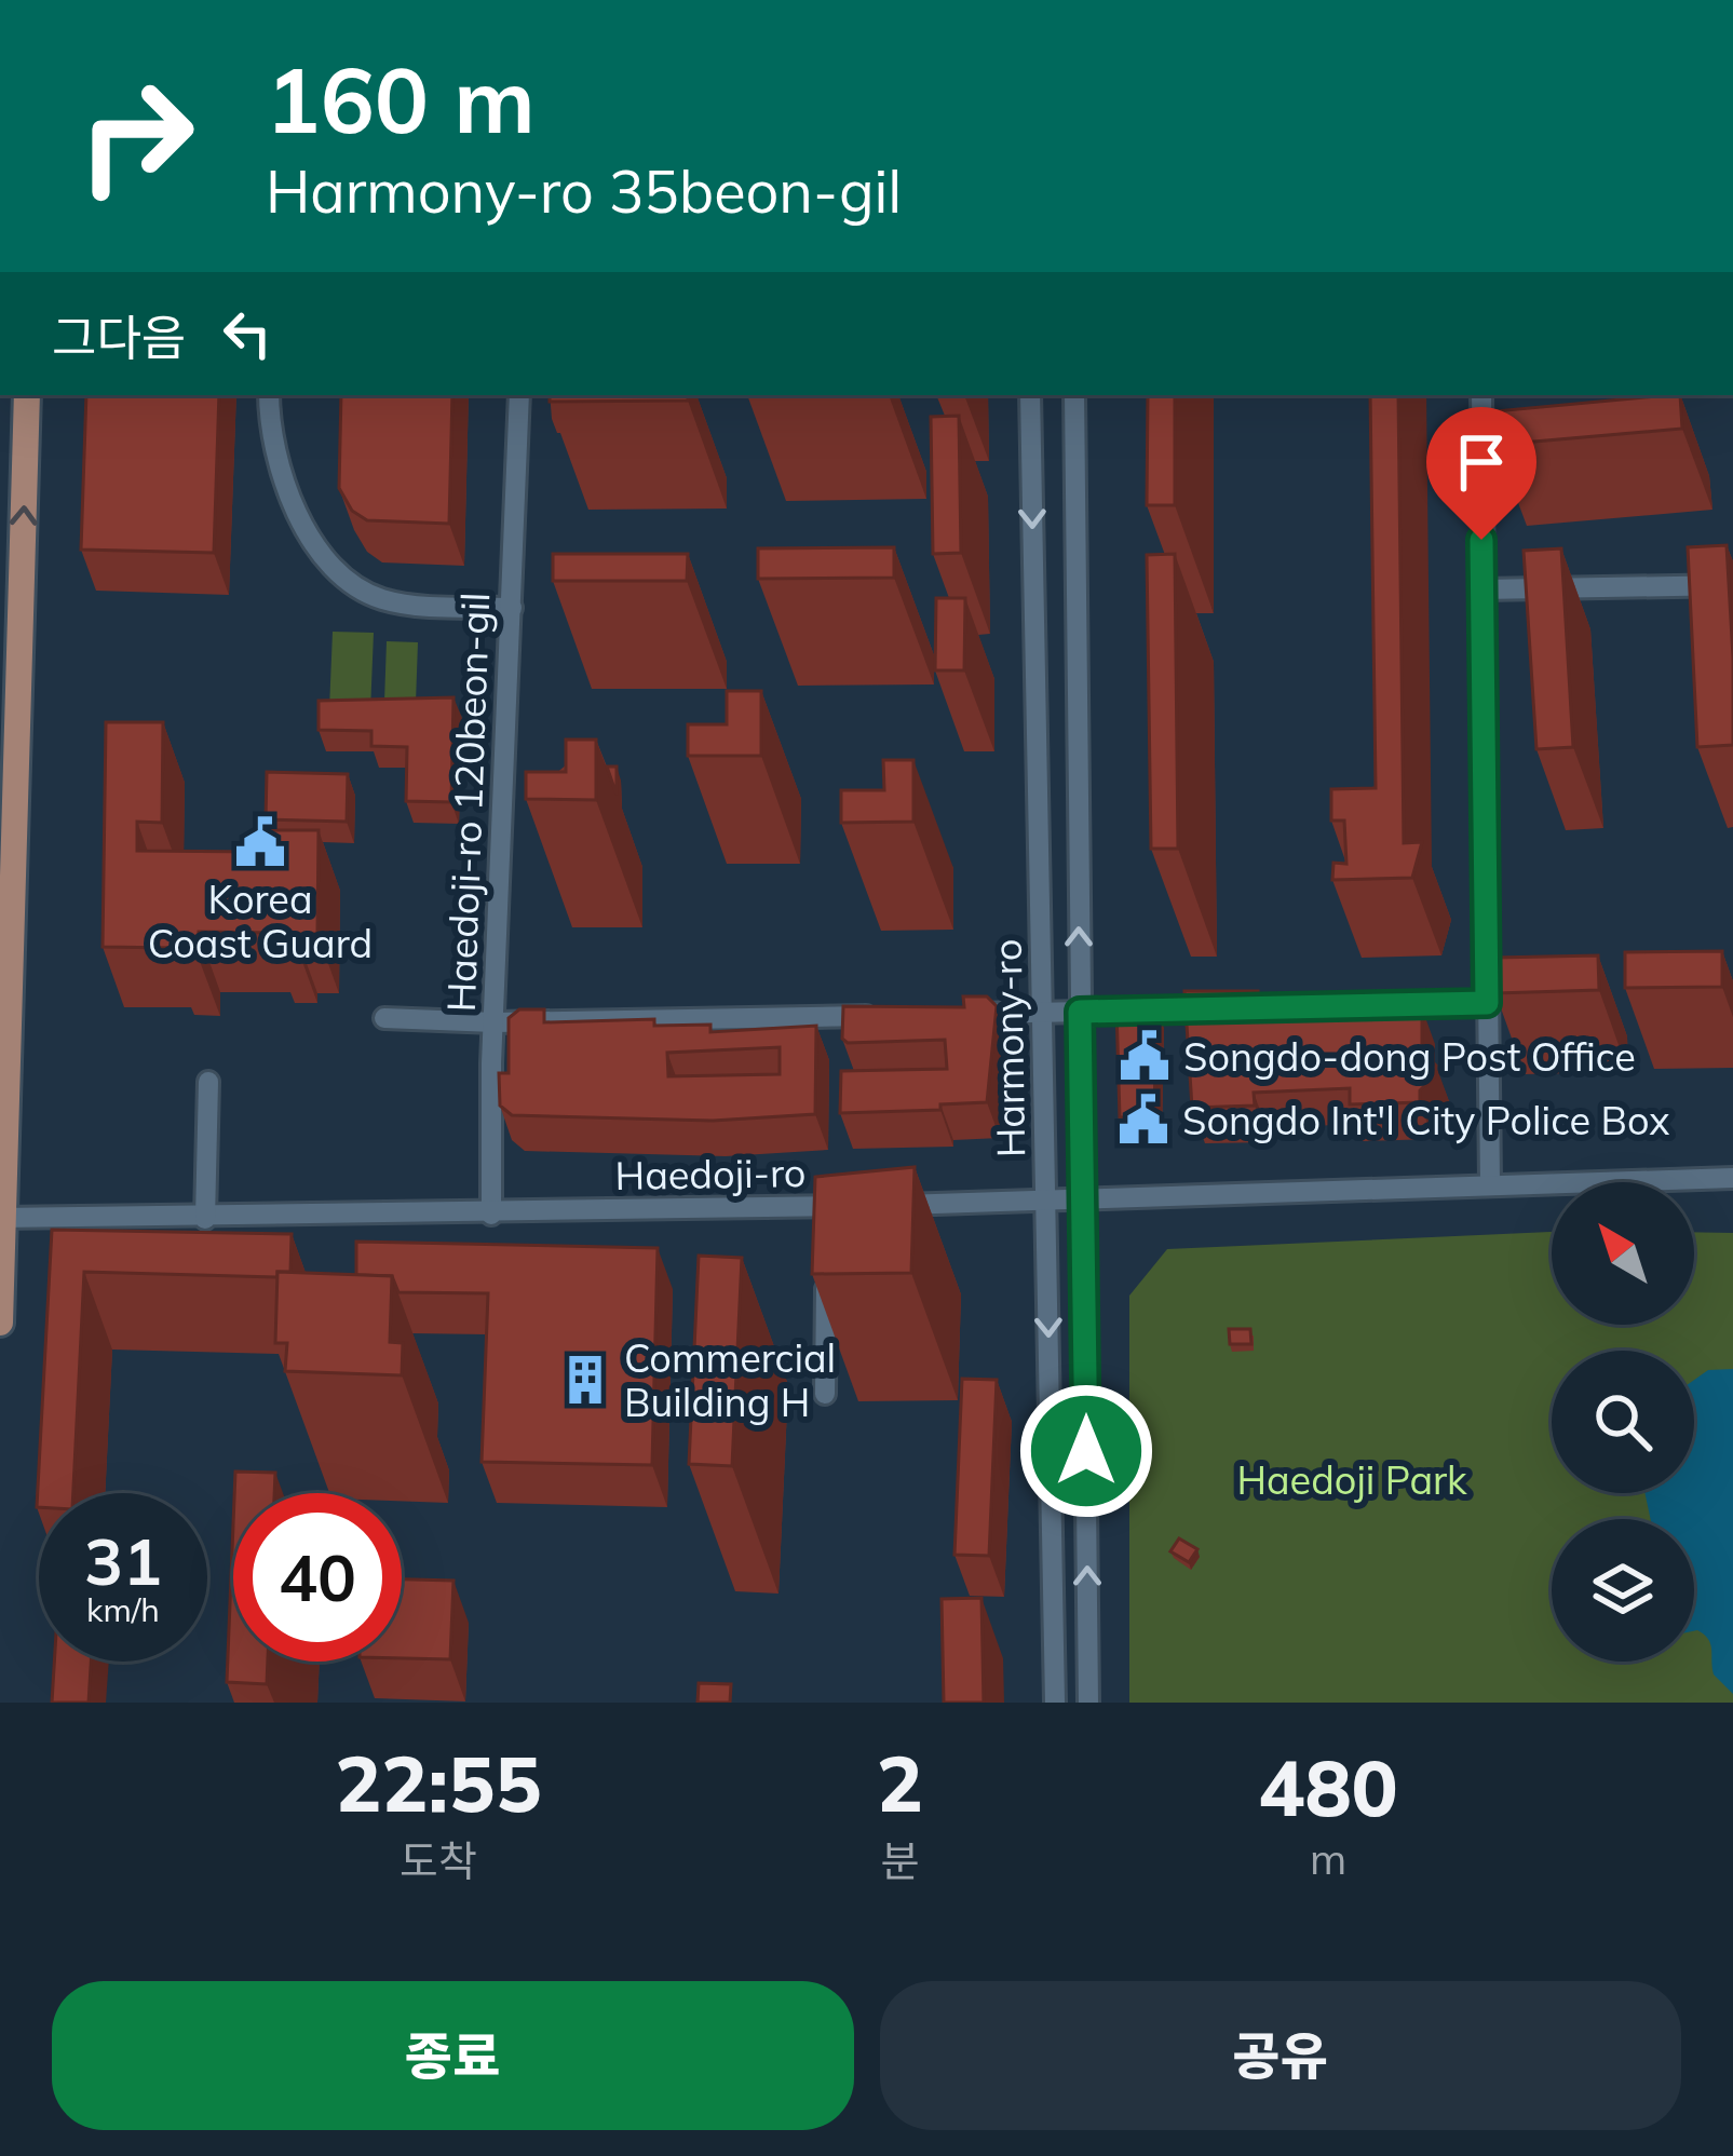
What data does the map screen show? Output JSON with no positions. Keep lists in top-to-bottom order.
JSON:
{
  "streets": {
    "street": ["Haedoji-ro 120beon-gil", "Harmony-ro", "Haedoji-ro"]
  },
  "crossings": [
    ["Haedoji-ro 120beon-gil", "Haedoji-ro"],
    ["Harmony-ro", "Haedoji-ro"]
  ],
  "parks": ["Haedoji Park"],
  "places": {
    "public building": ["Korea Coast Guard", "Songdo-dong Post Office", "Songdo Int'l City Police Box"],
    "building": ["Commercial Building H"]
  },
  "north": "top left",
  "page": {
    "turn": ["160 m", "Harmony-ro 35beon-gil"],
    "then": "그다음",
    "speed": "31 km/h",
    "limit": "40",
    "eta": [
      "22:55",
      "도착",
      "2",
      "분",
      "480",
      "m"
    ],
    "buttons": ["종료", "공유"]
  }
}
